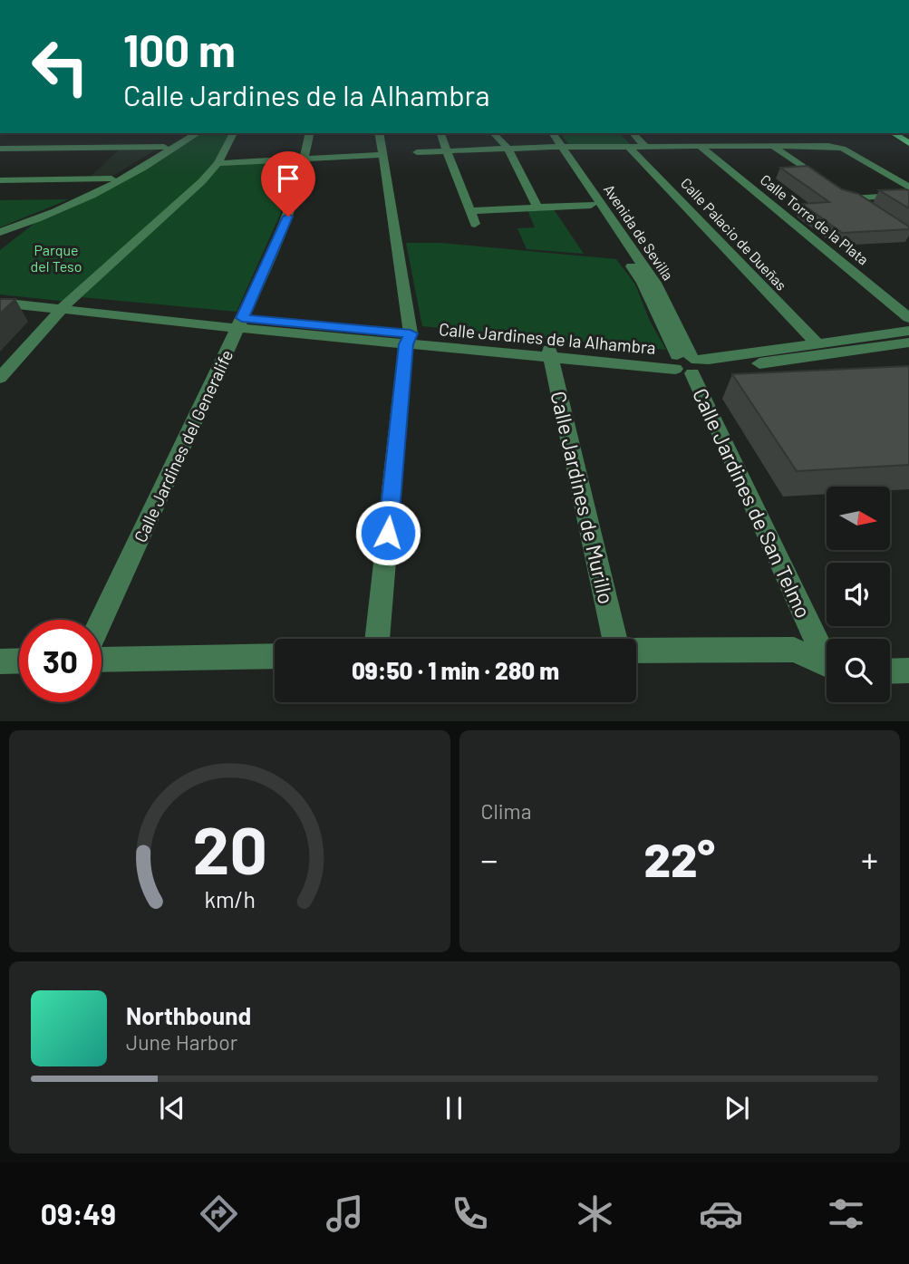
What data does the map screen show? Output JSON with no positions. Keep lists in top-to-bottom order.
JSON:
{
  "streets": {
    "street": [
      "Calle Torre de la Plata",
      "Avenida de Sevilla",
      "Calle Palacio de Dueñas",
      "Calle Jardines de la Alhambra",
      "Calle Jardines del Generalife",
      "Calle Jardines de Murillo",
      "Calle Jardines de San Telmo"
    ]
  },
  "crossings": [
    ["Avenida de Sevilla", "Calle Jardines de la Alhambra"],
    ["Avenida de Sevilla", "Calle Jardines de San Telmo"],
    ["Calle Palacio de Dueñas", "Calle Jardines de la Alhambra"],
    ["Calle Jardines de la Alhambra", "Calle Jardines del Generalife"],
    ["Calle Jardines de la Alhambra", "Calle Jardines de Murillo"],
    ["Calle Jardines de la Alhambra", "Calle Jardines de San Telmo"]
  ],
  "parks": ["Parque del Teso"],
  "north": "right",
  "page": {
    "turn": ["100 m", "Calle Jardines de la Alhambra"],
    "limit": "30",
    "trip": "09:50 · 1 min · 280 m",
    "tile": "Clima",
    "heat": ["−", "22°", "+"],
    "song": ["Northbound", "June Harbor"],
    "tabs": "09:49",
    "gauge": ["20", "km/h"]
  }
}
